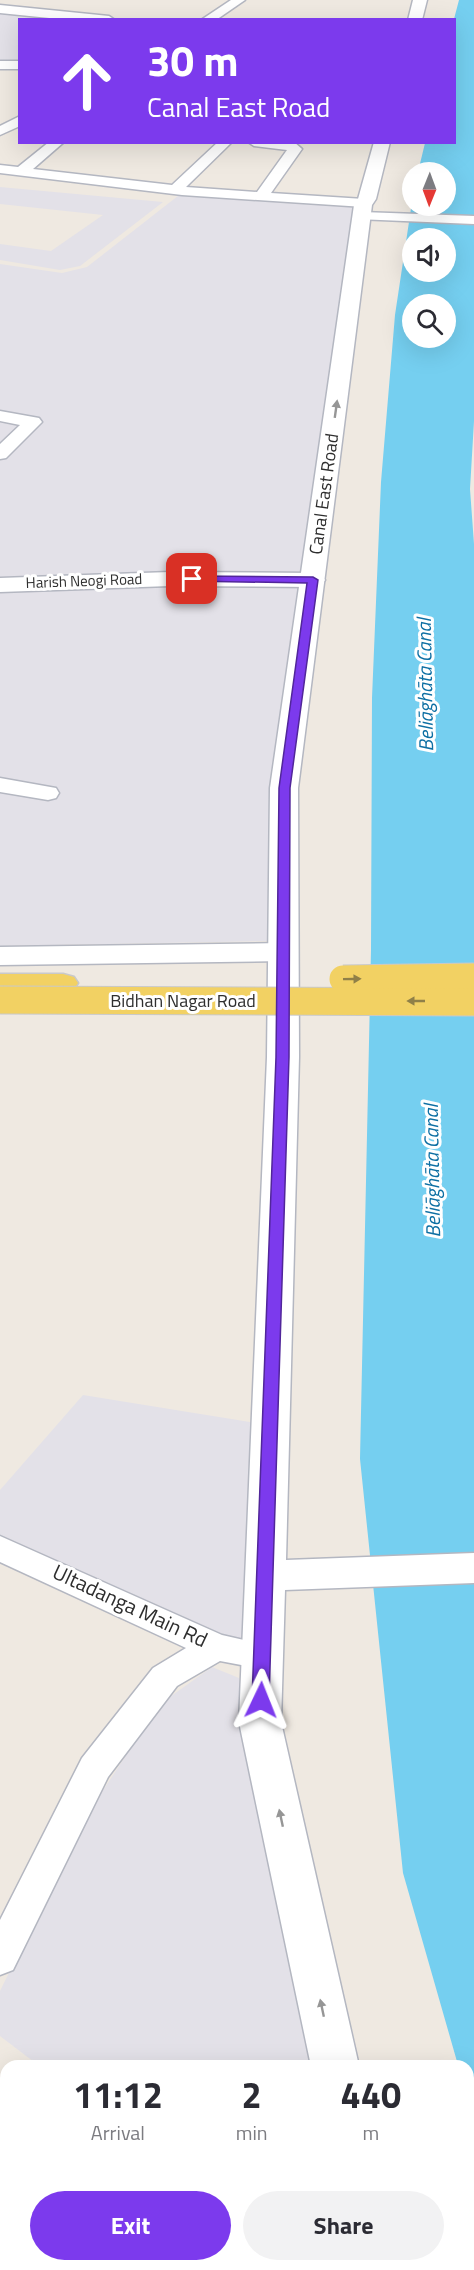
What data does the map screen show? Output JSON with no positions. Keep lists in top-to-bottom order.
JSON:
{
  "streets": {
    "main road": ["Canal East Road", "Harish Neogi Road", "Bidhan Nagar Road"],
    "street": ["Ultadanga Main Rd"]
  },
  "crossings": [
    ["Canal East Road", "Harish Neogi Road"],
    ["Canal East Road", "Ultadanga Main Rd"]
  ],
  "one_way": ["Canal East Road"],
  "water": ["Beliāghāta Canal"],
  "north": "bottom",
  "page": {
    "turn": ["30 m", "Canal East Road"],
    "eta": [
      "11:12",
      "Arrival",
      "2",
      "min",
      "440",
      "m"
    ],
    "buttons": ["Exit", "Share"]
  }
}
